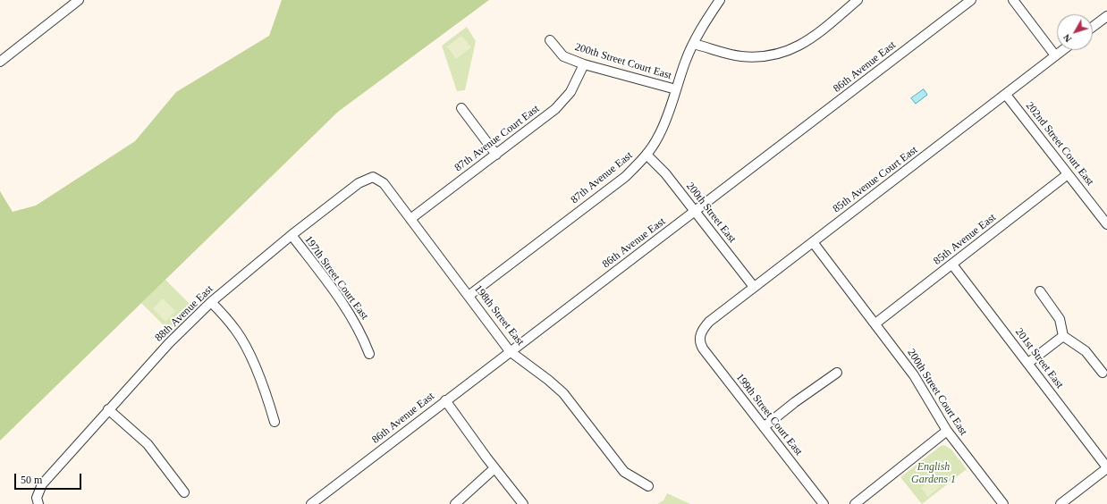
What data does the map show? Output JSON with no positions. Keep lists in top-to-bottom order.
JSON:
{
  "streets": {
    "street": [
      "200th Street Court East",
      "86th Avenue East",
      "87th Avenue Court East",
      "202nd Street Court East",
      "87th Avenue East",
      "85th Avenue Court East",
      "200th Street East",
      "85th Avenue East",
      "197th Street Court East",
      "88th Avenue East",
      "198th Street East",
      "201st Street East",
      "199th Street Court East"
    ]
  },
  "crossings": [
    ["200th Street Court East", "87th Avenue Court East"],
    ["200th Street Court East", "87th Avenue East"],
    ["200th Street Court East", "85th Avenue Court East"],
    ["200th Street Court East", "85th Avenue East"],
    ["86th Avenue East", "200th Street East"],
    ["86th Avenue East", "198th Street East"],
    ["87th Avenue Court East", "198th Street East"],
    ["202nd Street Court East", "85th Avenue Court East"],
    ["202nd Street Court East", "85th Avenue East"],
    ["87th Avenue East", "200th Street East"],
    ["87th Avenue East", "198th Street East"],
    ["85th Avenue Court East", "200th Street East"],
    ["85th Avenue Court East", "199th Street Court East"],
    ["85th Avenue East", "201st Street East"],
    ["197th Street Court East", "88th Avenue East"],
    ["88th Avenue East", "198th Street East"]
  ],
  "parks": ["English Gardens 1"],
  "scale_bar": "50 m",
  "north": "bottom left"
}
